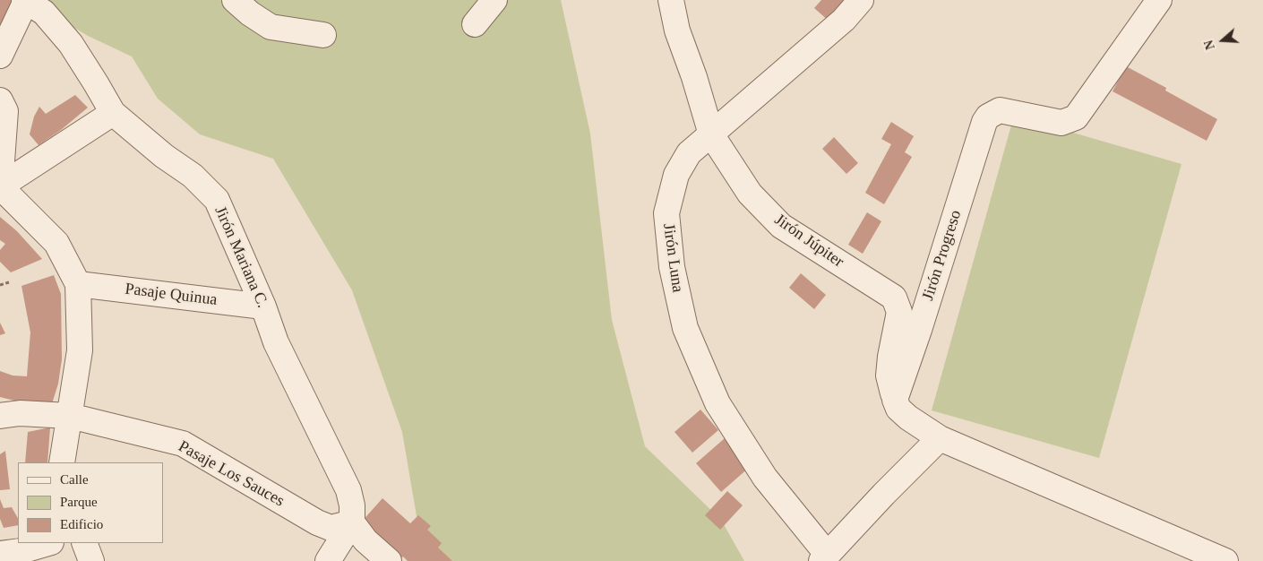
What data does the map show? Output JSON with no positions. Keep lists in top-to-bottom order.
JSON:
{
  "streets": {
    "street": [
      "Jirón Júpiter",
      "Jirón Progreso",
      "Jirón Mariana C.",
      "Jirón Luna",
      "Pasaje Quinua",
      "Pasaje Los Sauces"
    ]
  },
  "crossings": [
    ["Jirón Júpiter", "Jirón Progreso"],
    ["Jirón Júpiter", "Jirón Luna"],
    ["Jirón Mariana C.", "Pasaje Quinua"],
    ["Jirón Mariana C.", "Pasaje Los Sauces"]
  ],
  "legend": ["Calle", "Parque", "Edificio"],
  "north": "left"
}
